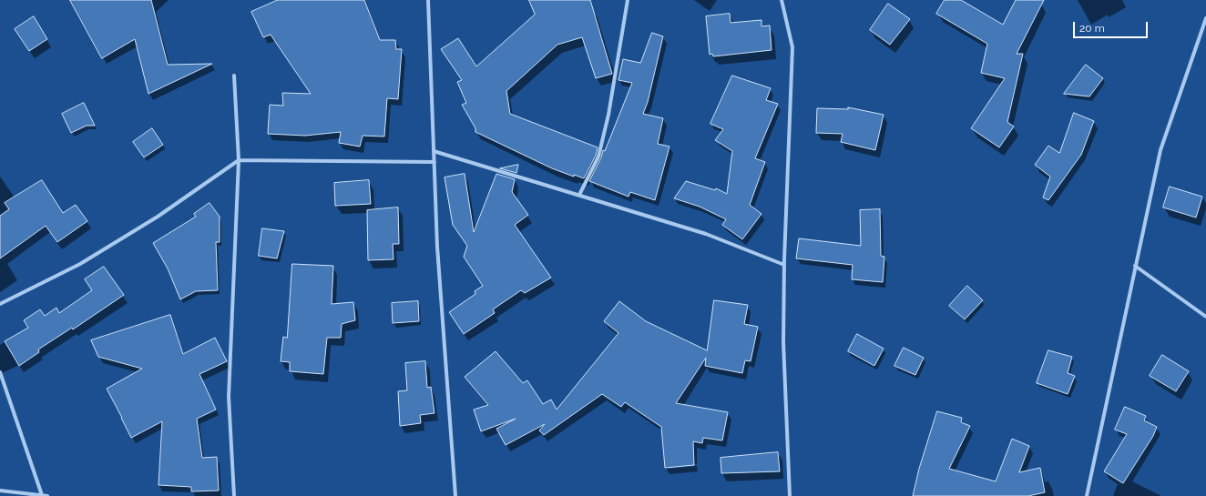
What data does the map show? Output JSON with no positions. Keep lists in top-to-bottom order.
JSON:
{
  "scale_bar": "20 m"
}
